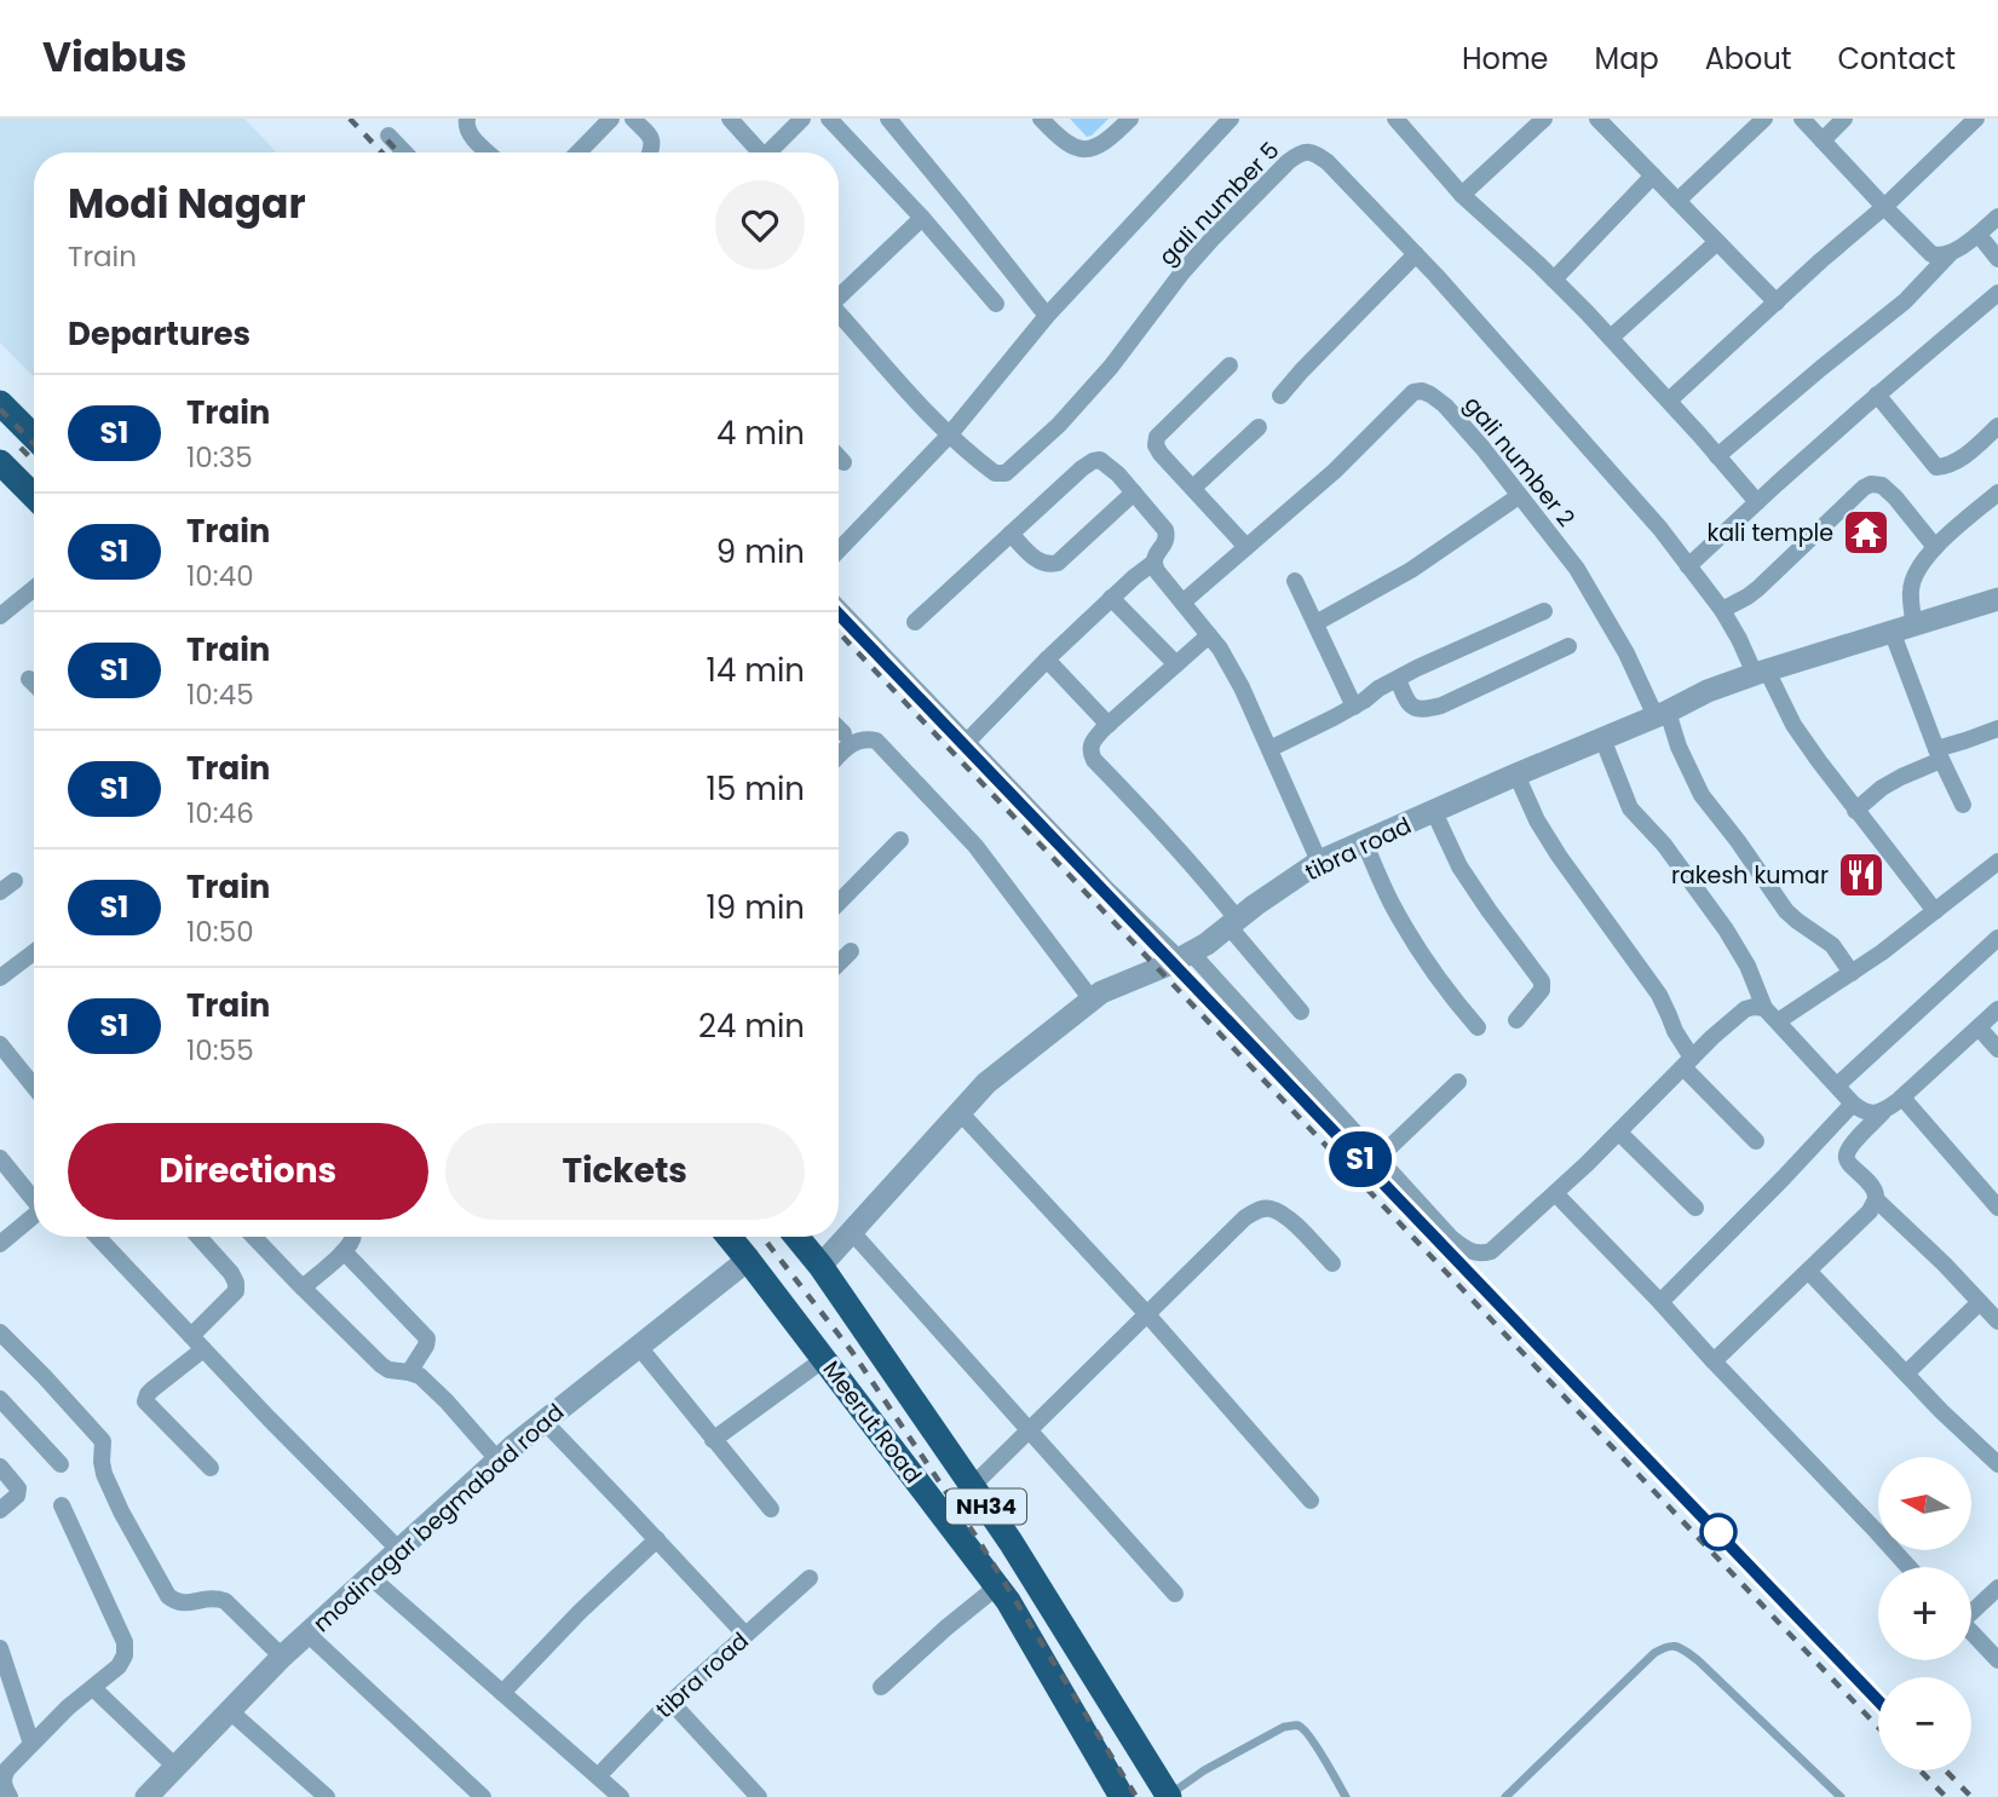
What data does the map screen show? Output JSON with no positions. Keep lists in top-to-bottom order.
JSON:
{
  "streets": {
    "highway": ["Meerut Road", "NH34"],
    "street": [
      "gali number 5",
      "gali number 2",
      "tibra road",
      "modinagar begmabad road"
    ]
  },
  "crossings": [
    ["gali number 5", "tibra road"],
    ["gali number 2", "tibra road"],
    ["tibra road", "Meerut Road"],
    ["Meerut Road", "modinagar begmabad road"]
  ],
  "places": {
    "temple": ["kali temple"],
    "restaurant": ["rakesh kumar"]
  },
  "north": "left",
  "page": {
    "header": "Viabus",
    "nav": [
      "Home",
      "Map",
      "About",
      "Contact"
    ],
    "on_map": "S1",
    "heading": [
      ["Modi Nagar", "Train"],
      "Departures"
    ],
    "list": [
      {
        "mark": "S1",
        "name": "Train",
        "note": "10:35",
        "value": "4 min"
      },
      {
        "mark": "S1",
        "name": "Train",
        "note": "10:40",
        "value": "9 min"
      },
      {
        "mark": "S1",
        "name": "Train",
        "note": "10:45",
        "value": "14 min"
      },
      {
        "mark": "S1",
        "name": "Train",
        "note": "10:46",
        "value": "15 min"
      },
      {
        "mark": "S1",
        "name": "Train",
        "note": "10:50",
        "value": "19 min"
      },
      {
        "mark": "S1",
        "name": "Train",
        "note": "10:55",
        "value": "24 min"
      }
    ],
    "buttons": ["Directions", "Tickets"],
    "map_buttons": ["+", "−"]
  }
}
